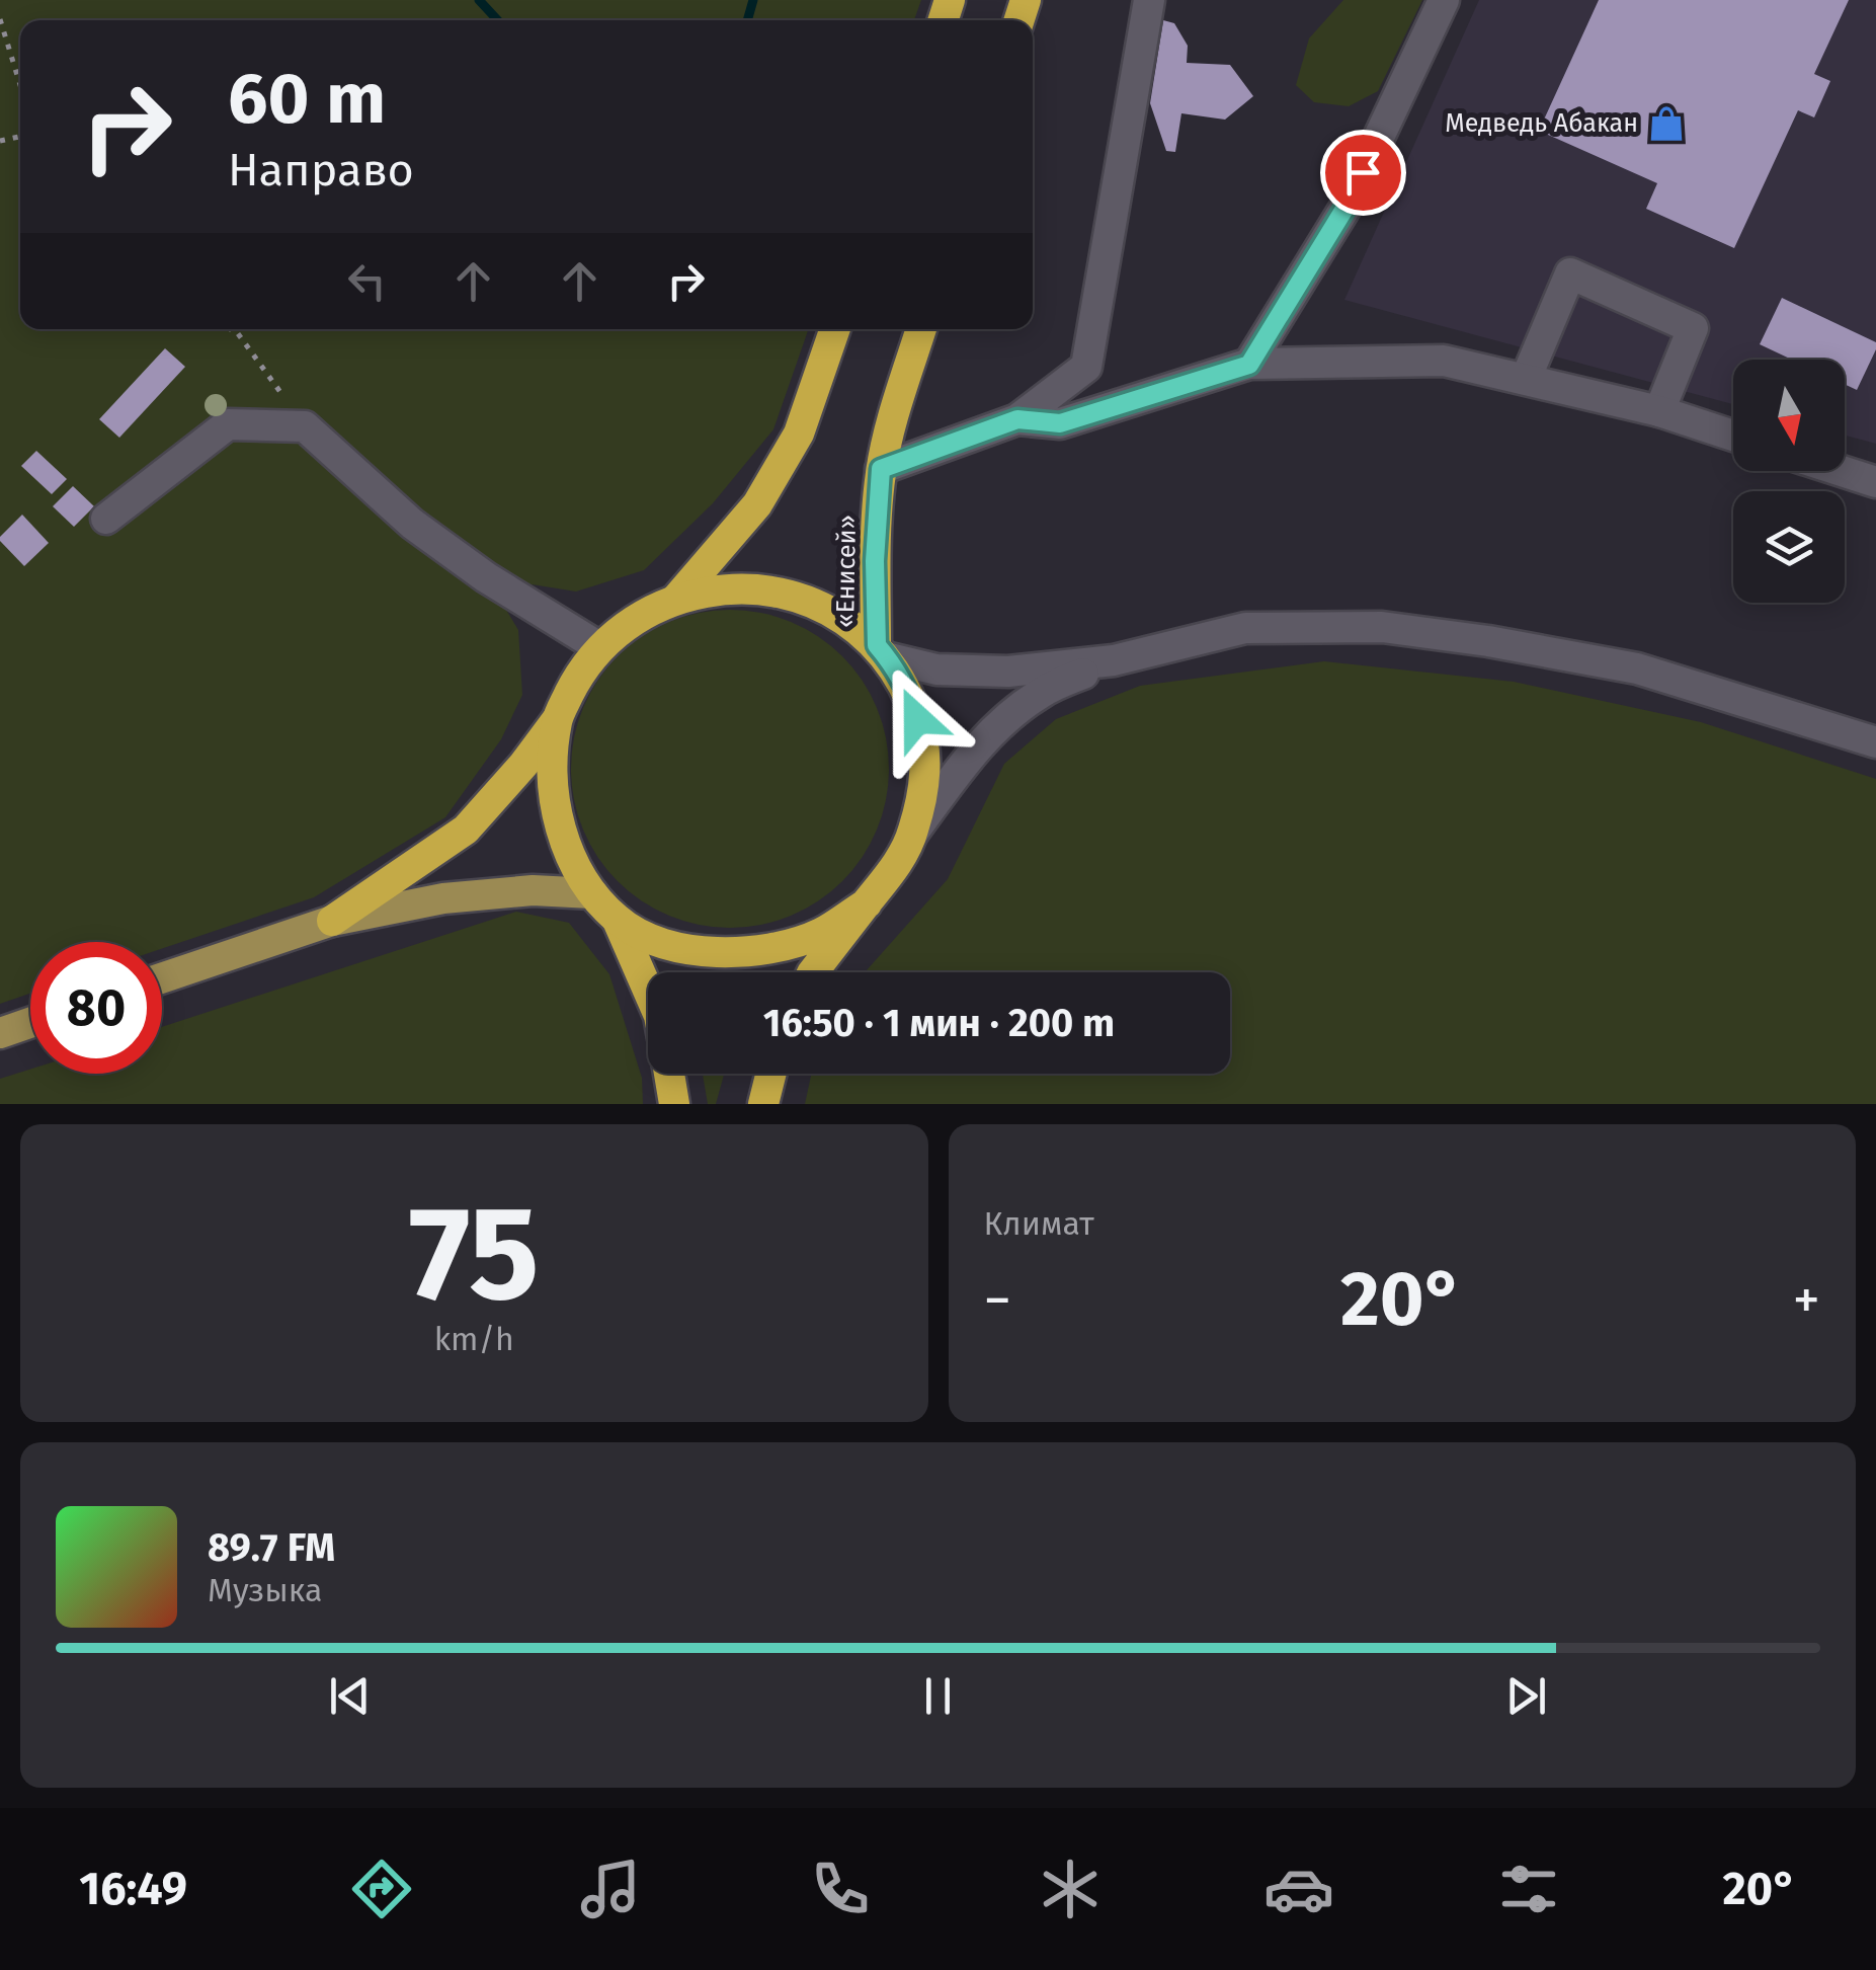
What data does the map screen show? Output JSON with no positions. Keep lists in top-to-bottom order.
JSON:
{
  "streets": {
    "highway": ["«Енисей»"]
  },
  "places": {
    "shop": ["Медведь Абакан"]
  },
  "north": "bottom",
  "page": {
    "turn": ["60 m", "Направо"],
    "limit": "80",
    "trip": "16:50 · 1 мин · 200 m",
    "tile": [
      ["75", "km/h"],
      "Климат"
    ],
    "heat": ["−", "20°", "+"],
    "song": ["89.7 FM", "Музыка"],
    "tabs": ["16:49", "20°"]
  }
}
